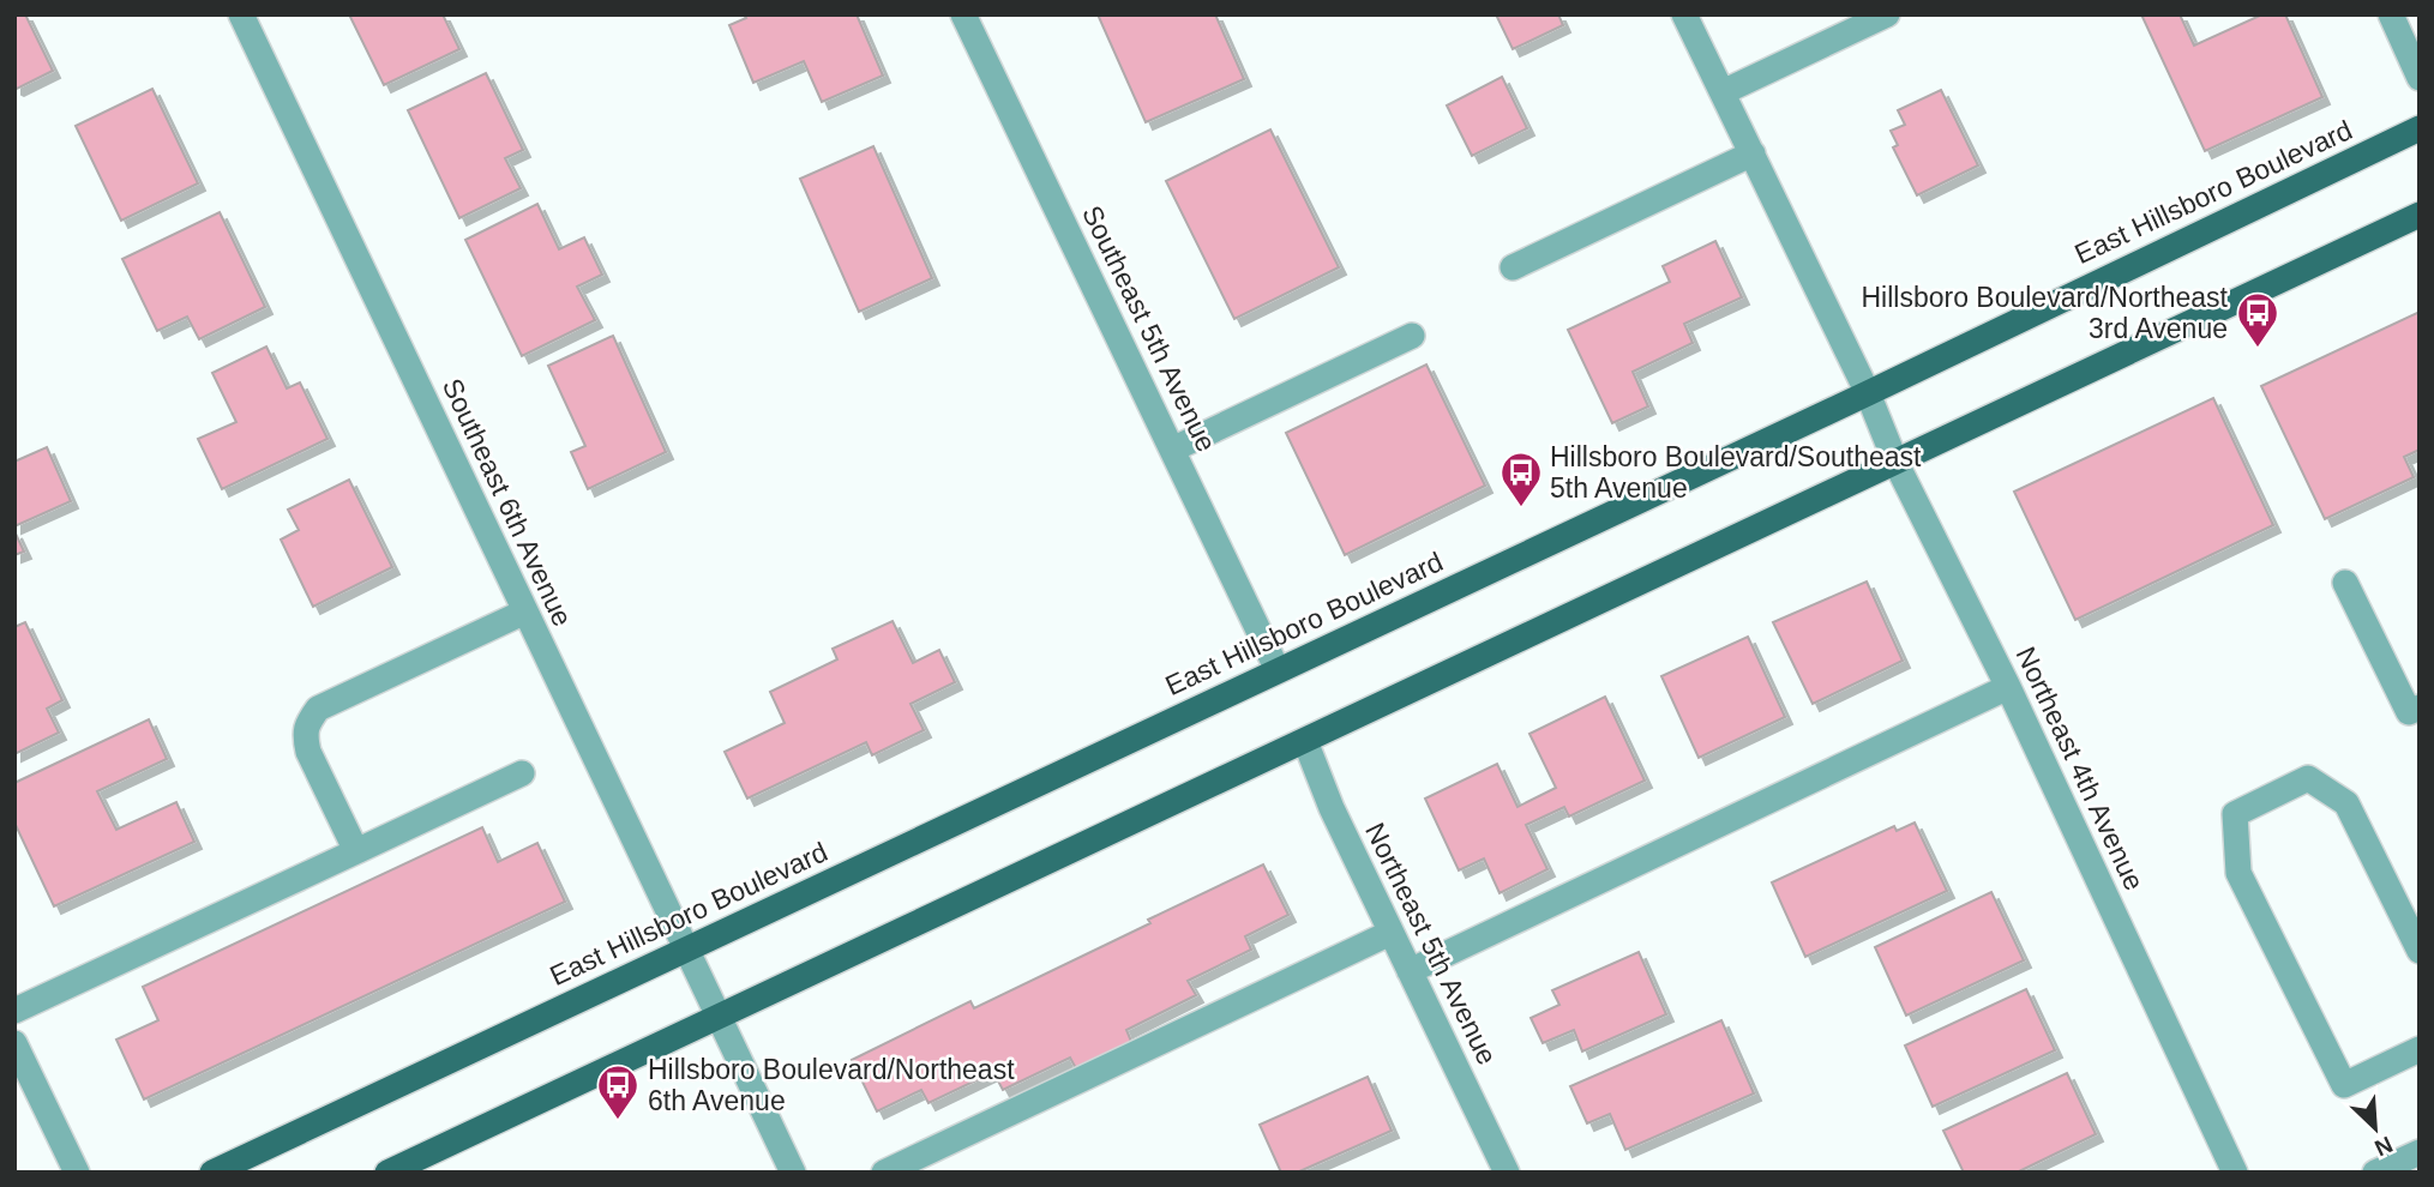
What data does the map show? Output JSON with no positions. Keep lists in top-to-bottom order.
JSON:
{
  "streets": {
    "main road": ["East Hillsboro Boulevard"],
    "street": [
      "Southeast 5th Avenue",
      "Southeast 6th Avenue",
      "Northeast 4th Avenue",
      "Northeast 5th Avenue"
    ]
  },
  "crossings": [
    ["East Hillsboro Boulevard", "Southeast 5th Avenue"],
    ["East Hillsboro Boulevard", "Southeast 6th Avenue"],
    ["East Hillsboro Boulevard", "Northeast 4th Avenue"]
  ],
  "places": {
    "bus stop": ["Hillsboro Boulevard/Northeast 3rd Avenue", "Hillsboro Boulevard/Southeast 5th Avenue", "Hillsboro Boulevard/Northeast 6th Avenue"]
  },
  "north": "bottom right"
}
